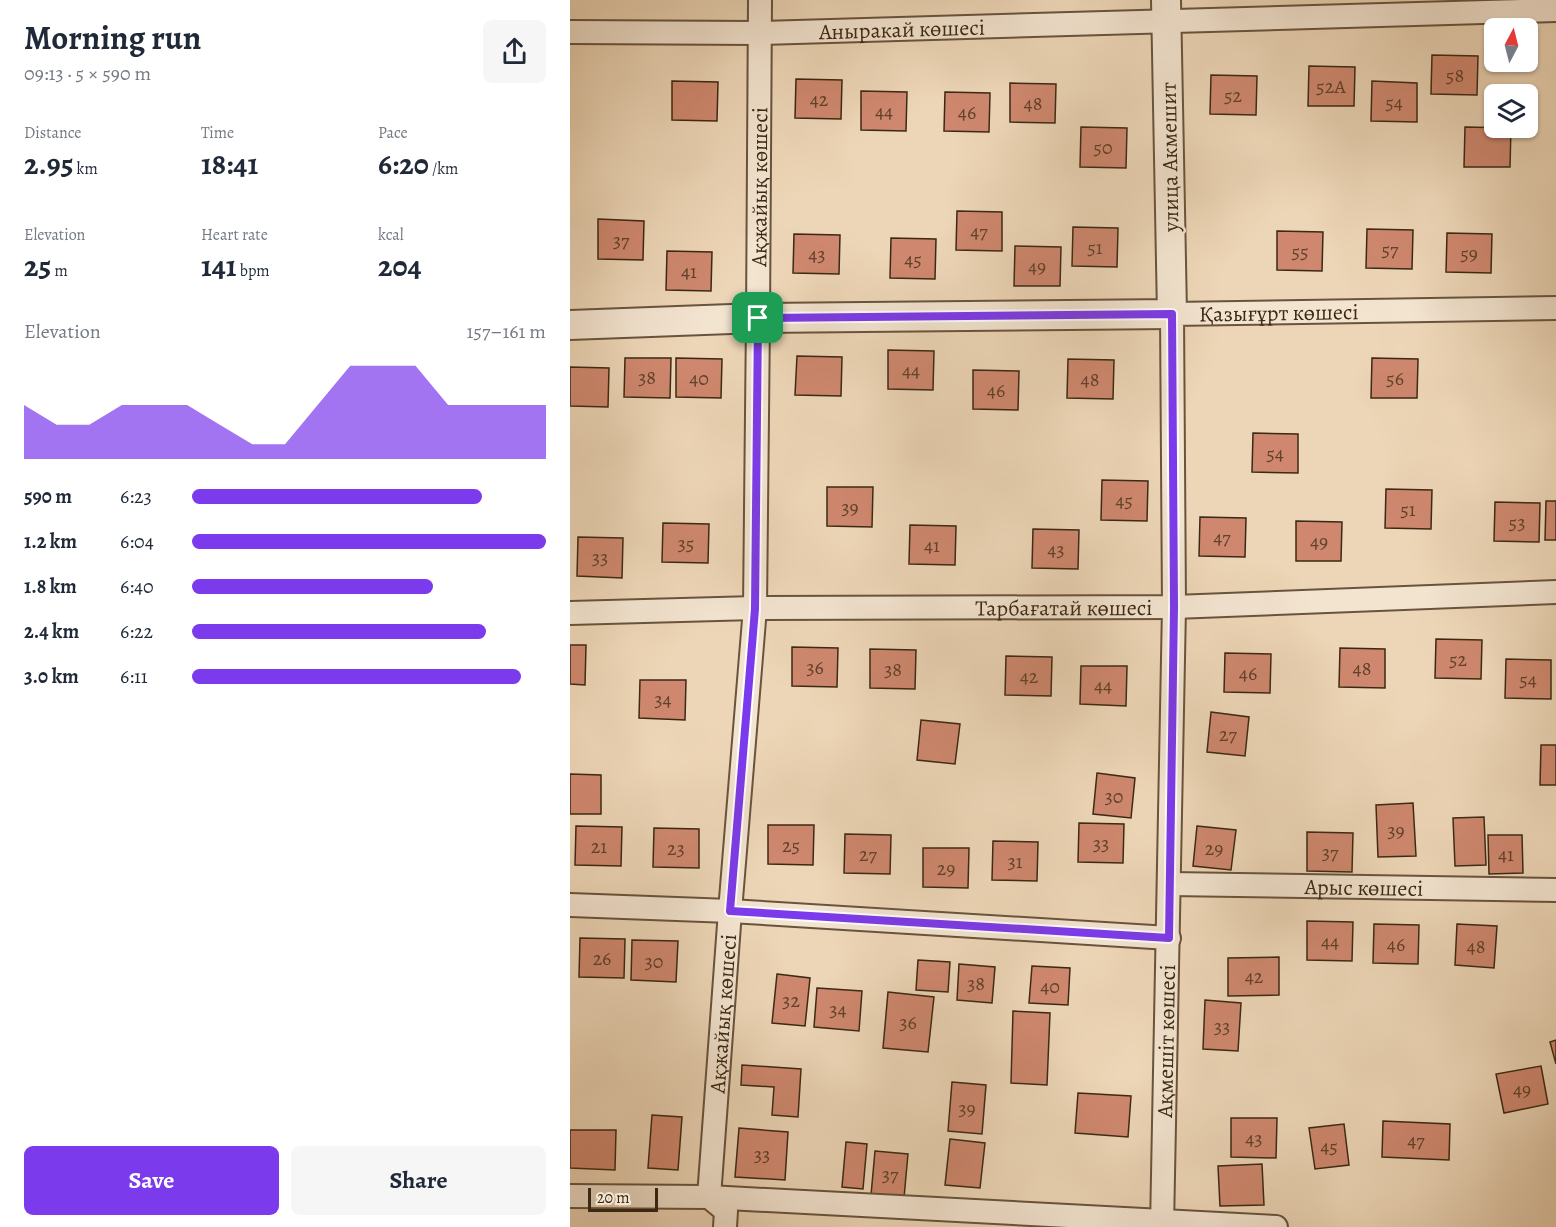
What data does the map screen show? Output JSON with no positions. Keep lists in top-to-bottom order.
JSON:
{
  "streets": {
    "street": [
      "Аныракай көшесі",
      "улица Акмешит",
      "Ақжайық көшесі",
      "Қазығұрт көшесі",
      "Тарбағатай көшесі",
      "Арыс көшесі",
      "Ақмешіт көшесі"
    ]
  },
  "crossings": [
    ["Аныракай көшесі", "улица Акмешит"],
    ["Аныракай көшесі", "Ақжайық көшесі"],
    ["улица Акмешит", "Қазығұрт көшесі"],
    ["улица Акмешит", "Ақмешіт көшесі"],
    ["Ақжайық көшесі", "Қазығұрт көшесі"],
    ["Ақжайық көшесі", "Тарбағатай көшесі"],
    ["Қазығұрт көшесі", "Ақмешіт көшесі"],
    ["Тарбағатай көшесі", "Ақмешіт көшесі"],
    ["Арыс көшесі", "Ақмешіт көшесі"]
  ],
  "house_numbers": [
    "58",
    "52А",
    "52",
    "42",
    "54",
    "48",
    "44",
    "46",
    "50",
    "47",
    "37",
    "51",
    "57",
    "55",
    "59",
    "43",
    "45",
    "49",
    "41",
    "44",
    "38",
    "40",
    "56",
    "48",
    "46",
    "54",
    "45",
    "39",
    "51",
    "53",
    "47",
    "49",
    "35",
    "41",
    "43",
    "33",
    "52",
    "36",
    "48",
    "38",
    "46",
    "42",
    "54",
    "44",
    "34",
    "27",
    "30",
    "39",
    "33",
    "25",
    "21",
    "23",
    "29",
    "37",
    "27",
    "41",
    "31",
    "29",
    "44",
    "46",
    "48",
    "26",
    "30",
    "42",
    "38",
    "40",
    "32",
    "34",
    "36",
    "33",
    "49",
    "39",
    "43",
    "47",
    "45",
    "33",
    "37"
  ],
  "scale_bar": "20 m",
  "north": "top",
  "page": {
    "heading": ["Morning run", "09:13 · 5 × 590 m"],
    "stats": [
      ["Distance", "2.95 km"],
      ["Time", "18:41"],
      ["Pace", "6:20 /km"],
      ["Elevation", "25 m"],
      ["Heart rate", "141 bpm"],
      ["kcal", "204"]
    ],
    "chart": ["Elevation", "157–161 m"],
    "list": [
      {
        "name": "590 m",
        "note": "6:23"
      },
      {
        "name": "1.2 km",
        "note": "6:04"
      },
      {
        "name": "1.8 km",
        "note": "6:40"
      },
      {
        "name": "2.4 km",
        "note": "6:22"
      },
      {
        "name": "3.0 km",
        "note": "6:11"
      }
    ],
    "buttons": ["Save", "Share"],
    "scale": "20 m"
  }
}
